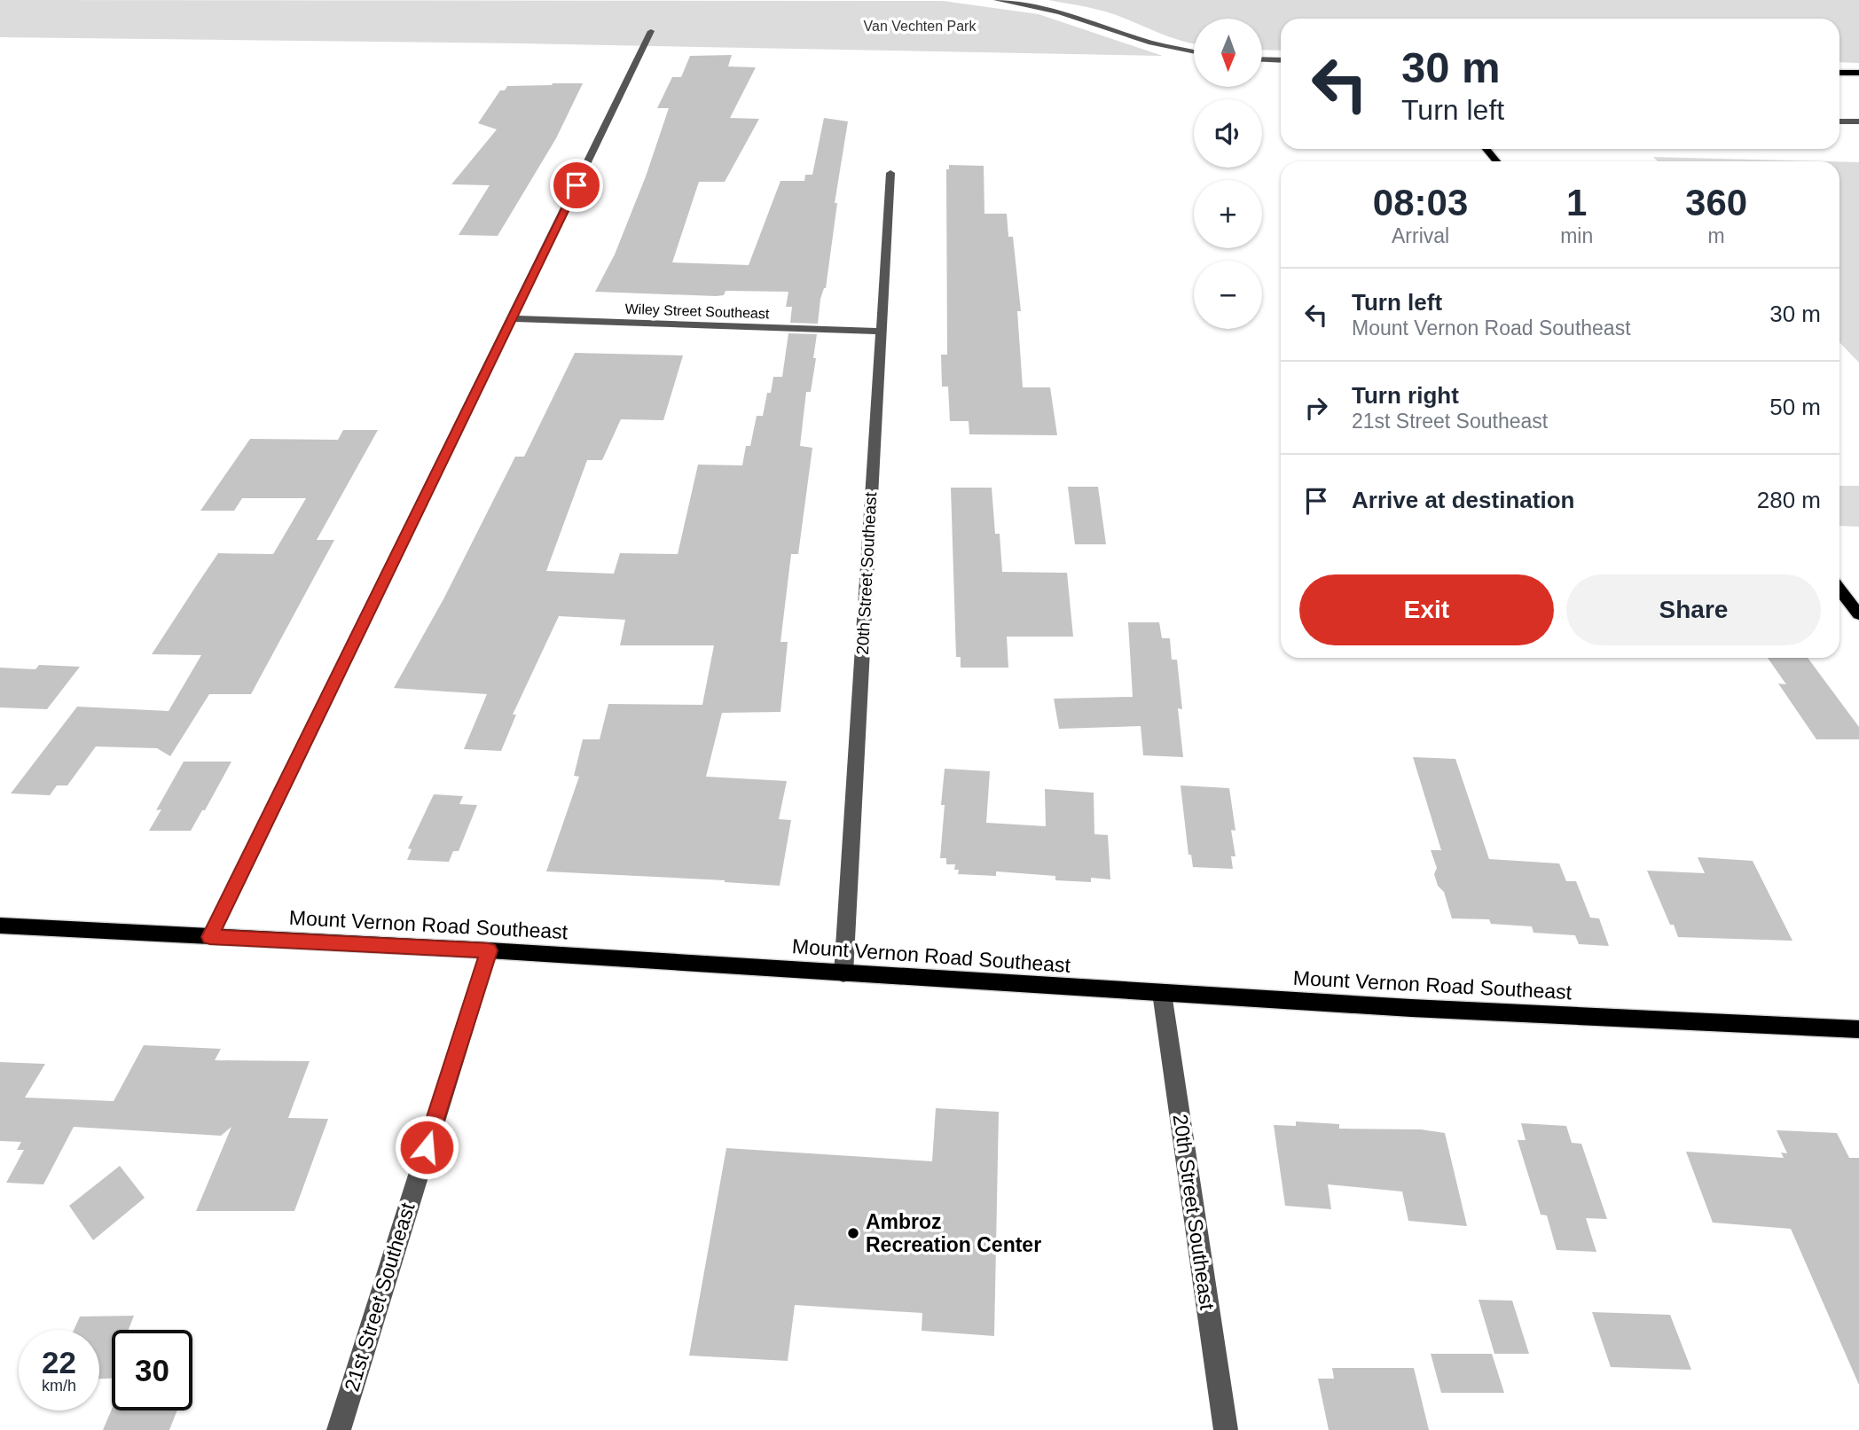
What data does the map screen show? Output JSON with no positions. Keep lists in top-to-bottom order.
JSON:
{
  "streets": {
    "main road": ["Mount Vernon Road Southeast"],
    "street": ["Wiley Street Southeast", "20th Street Southeast", "21st Street Southeast"]
  },
  "crossings": [
    ["Wiley Street Southeast", "20th Street Southeast"],
    ["20th Street Southeast", "Mount Vernon Road Southeast"],
    ["Mount Vernon Road Southeast", "21st Street Southeast"]
  ],
  "parks": ["Van Vechten Park"],
  "places": ["Ambroz Recreation Center"],
  "north": "bottom",
  "page": {
    "map_buttons": ["+", "−"],
    "turn": ["30 m", "Turn left"],
    "eta": [
      "08:03",
      "Arrival",
      "1",
      "min",
      "360",
      "m"
    ],
    "list": [
      {
        "name": "Turn left",
        "note": "Mount Vernon Road Southeast",
        "value": "30 m"
      },
      {
        "name": "Turn right",
        "note": "21st Street Southeast",
        "value": "50 m"
      },
      {
        "name": "Arrive at destination",
        "value": "280 m"
      }
    ],
    "buttons": ["Exit", "Share"],
    "speed": "22 km/h",
    "limit": "30"
  }
}
